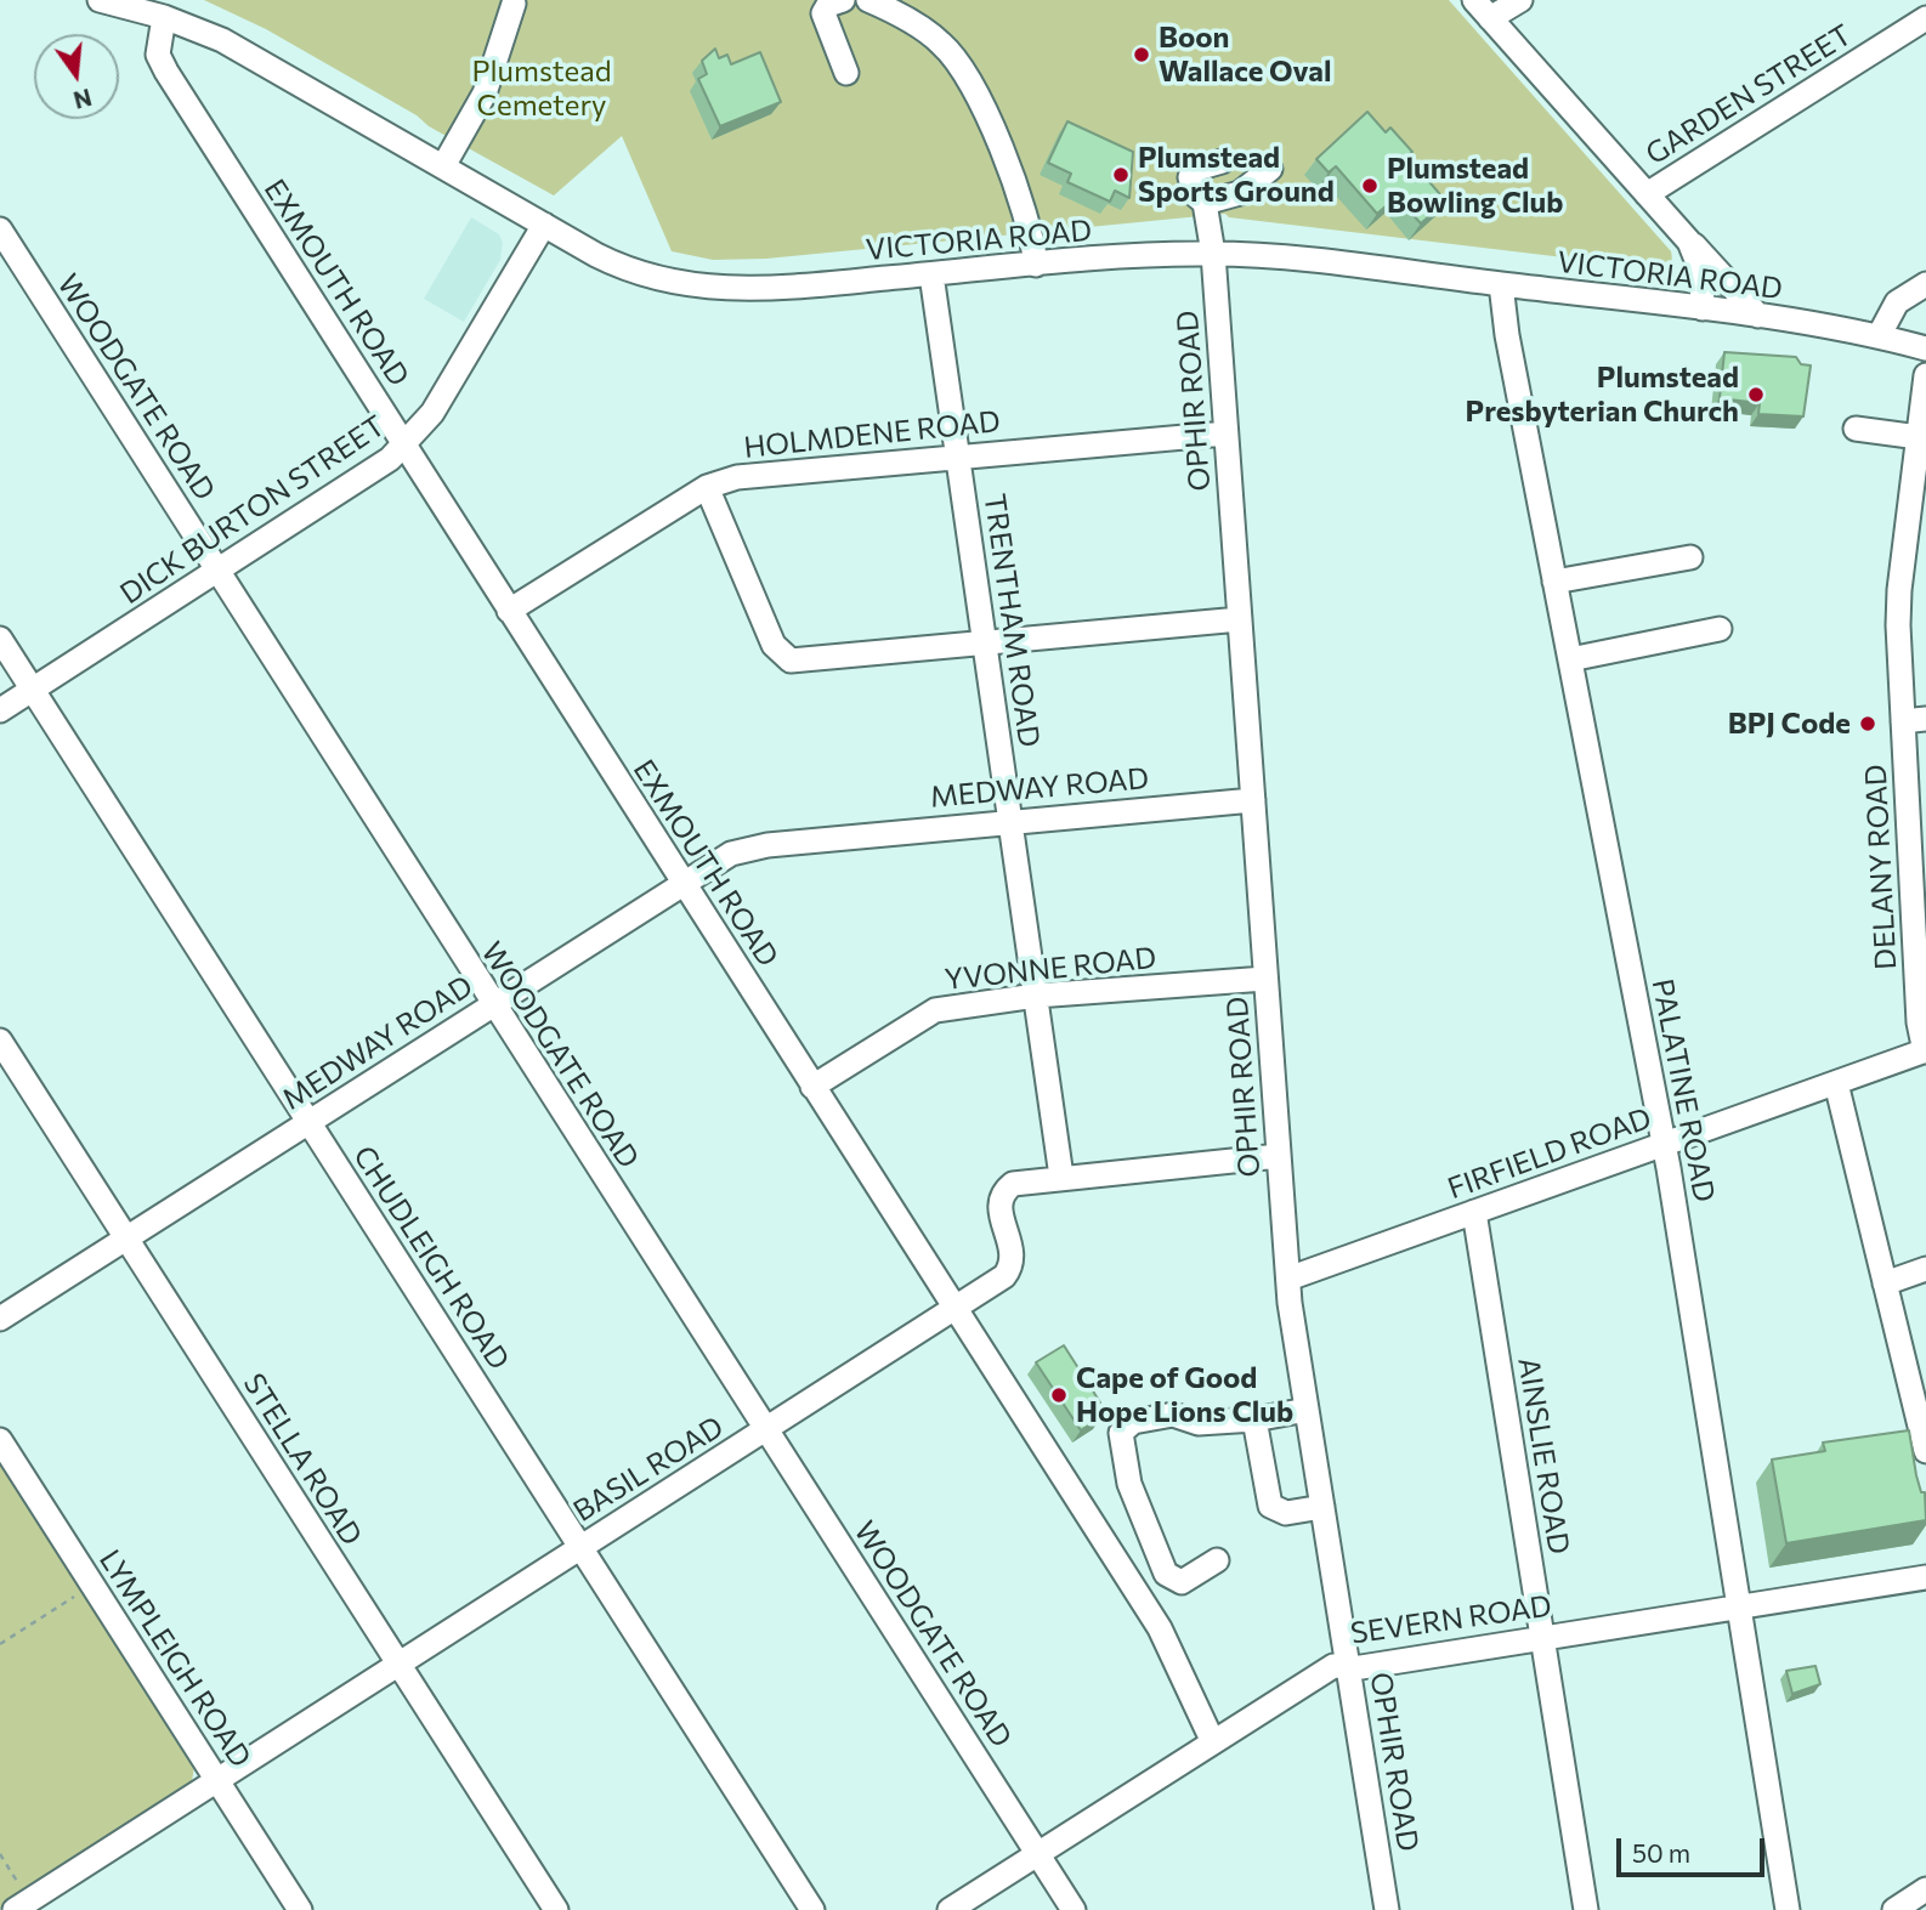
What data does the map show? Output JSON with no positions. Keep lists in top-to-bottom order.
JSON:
{
  "streets": {
    "street": [
      "GARDEN STREET",
      "VICTORIA ROAD",
      "EXMOUTH ROAD",
      "WOODGATE ROAD",
      "OPHIR ROAD",
      "HOLMDENE ROAD",
      "DICK BURTON STREET",
      "TRENTHAM ROAD",
      "MEDWAY ROAD",
      "DELANY ROAD",
      "YVONNE ROAD",
      "PALATINE ROAD",
      "FIRFIELD ROAD",
      "CHUDLEIGH ROAD",
      "AINSLIE ROAD",
      "STELLA ROAD",
      "BASIL ROAD",
      "SEVERN ROAD",
      "LYMPLEIGH ROAD"
    ]
  },
  "crossings": [
    ["VICTORIA ROAD", "EXMOUTH ROAD"],
    ["VICTORIA ROAD", "OPHIR ROAD"],
    ["VICTORIA ROAD", "DICK BURTON STREET"],
    ["VICTORIA ROAD", "TRENTHAM ROAD"],
    ["VICTORIA ROAD", "PALATINE ROAD"],
    ["EXMOUTH ROAD", "HOLMDENE ROAD"],
    ["EXMOUTH ROAD", "DICK BURTON STREET"],
    ["EXMOUTH ROAD", "MEDWAY ROAD"],
    ["EXMOUTH ROAD", "YVONNE ROAD"],
    ["EXMOUTH ROAD", "BASIL ROAD"],
    ["EXMOUTH ROAD", "SEVERN ROAD"],
    ["WOODGATE ROAD", "DICK BURTON STREET"],
    ["WOODGATE ROAD", "MEDWAY ROAD"],
    ["WOODGATE ROAD", "BASIL ROAD"],
    ["WOODGATE ROAD", "SEVERN ROAD"],
    ["OPHIR ROAD", "HOLMDENE ROAD"],
    ["OPHIR ROAD", "MEDWAY ROAD"],
    ["OPHIR ROAD", "YVONNE ROAD"],
    ["OPHIR ROAD", "FIRFIELD ROAD"],
    ["OPHIR ROAD", "BASIL ROAD"],
    ["OPHIR ROAD", "SEVERN ROAD"],
    ["HOLMDENE ROAD", "TRENTHAM ROAD"],
    ["DICK BURTON STREET", "CHUDLEIGH ROAD"],
    ["TRENTHAM ROAD", "MEDWAY ROAD"],
    ["TRENTHAM ROAD", "YVONNE ROAD"],
    ["TRENTHAM ROAD", "BASIL ROAD"],
    ["MEDWAY ROAD", "CHUDLEIGH ROAD"],
    ["MEDWAY ROAD", "STELLA ROAD"],
    ["DELANY ROAD", "FIRFIELD ROAD"],
    ["PALATINE ROAD", "FIRFIELD ROAD"],
    ["PALATINE ROAD", "SEVERN ROAD"],
    ["FIRFIELD ROAD", "AINSLIE ROAD"],
    ["CHUDLEIGH ROAD", "BASIL ROAD"],
    ["AINSLIE ROAD", "SEVERN ROAD"],
    ["STELLA ROAD", "BASIL ROAD"],
    ["BASIL ROAD", "LYMPLEIGH ROAD"]
  ],
  "parks": ["Plumstead Cemetery"],
  "places": [
    "Boon Wallace Oval",
    "Plumstead Sports Ground",
    "Plumstead Bowling Club",
    "Plumstead Presbyterian Church",
    "BPJ Code",
    "Cape of Good Hope Lions Club"
  ],
  "scale_bar": "50 m",
  "north": "bottom"
}
